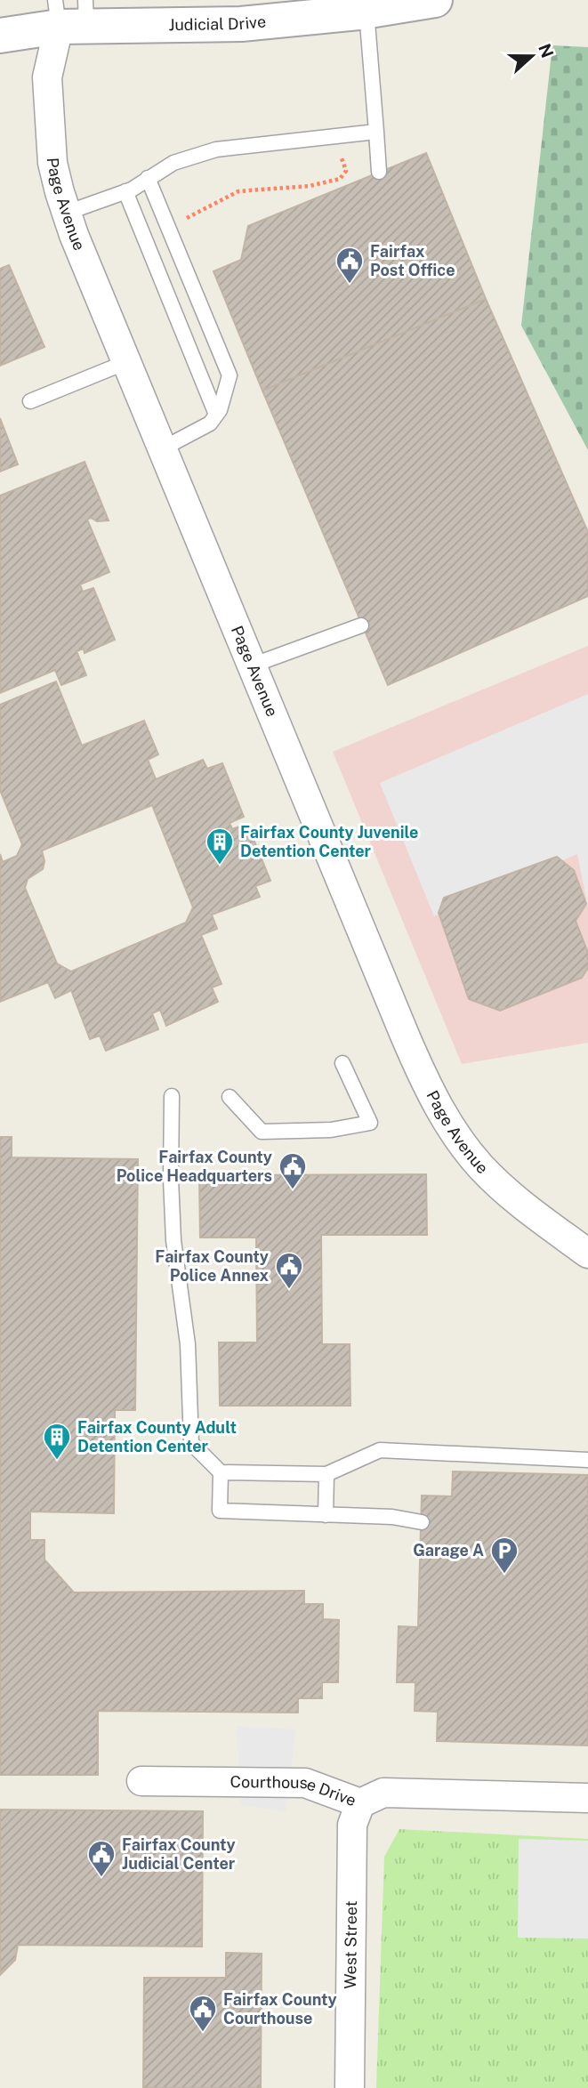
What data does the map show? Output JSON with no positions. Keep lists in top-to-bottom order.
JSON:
{
  "streets": {
    "street": [
      "Judicial Drive",
      "Page Avenue",
      "Courthouse Drive",
      "West Street"
    ]
  },
  "crossings": [
    ["Judicial Drive", "Page Avenue"],
    ["Courthouse Drive", "West Street"]
  ],
  "places": {
    "public building": [
      "Fairfax Post Office",
      "Fairfax County Police Headquarters",
      "Fairfax County Police Annex",
      "Fairfax County Judicial Center",
      "Fairfax County Courthouse"
    ],
    "building": ["Fairfax County Juvenile Detention Center", "Fairfax County Adult Detention Center"],
    "parking": ["Garage A"]
  },
  "north": "right"
}
